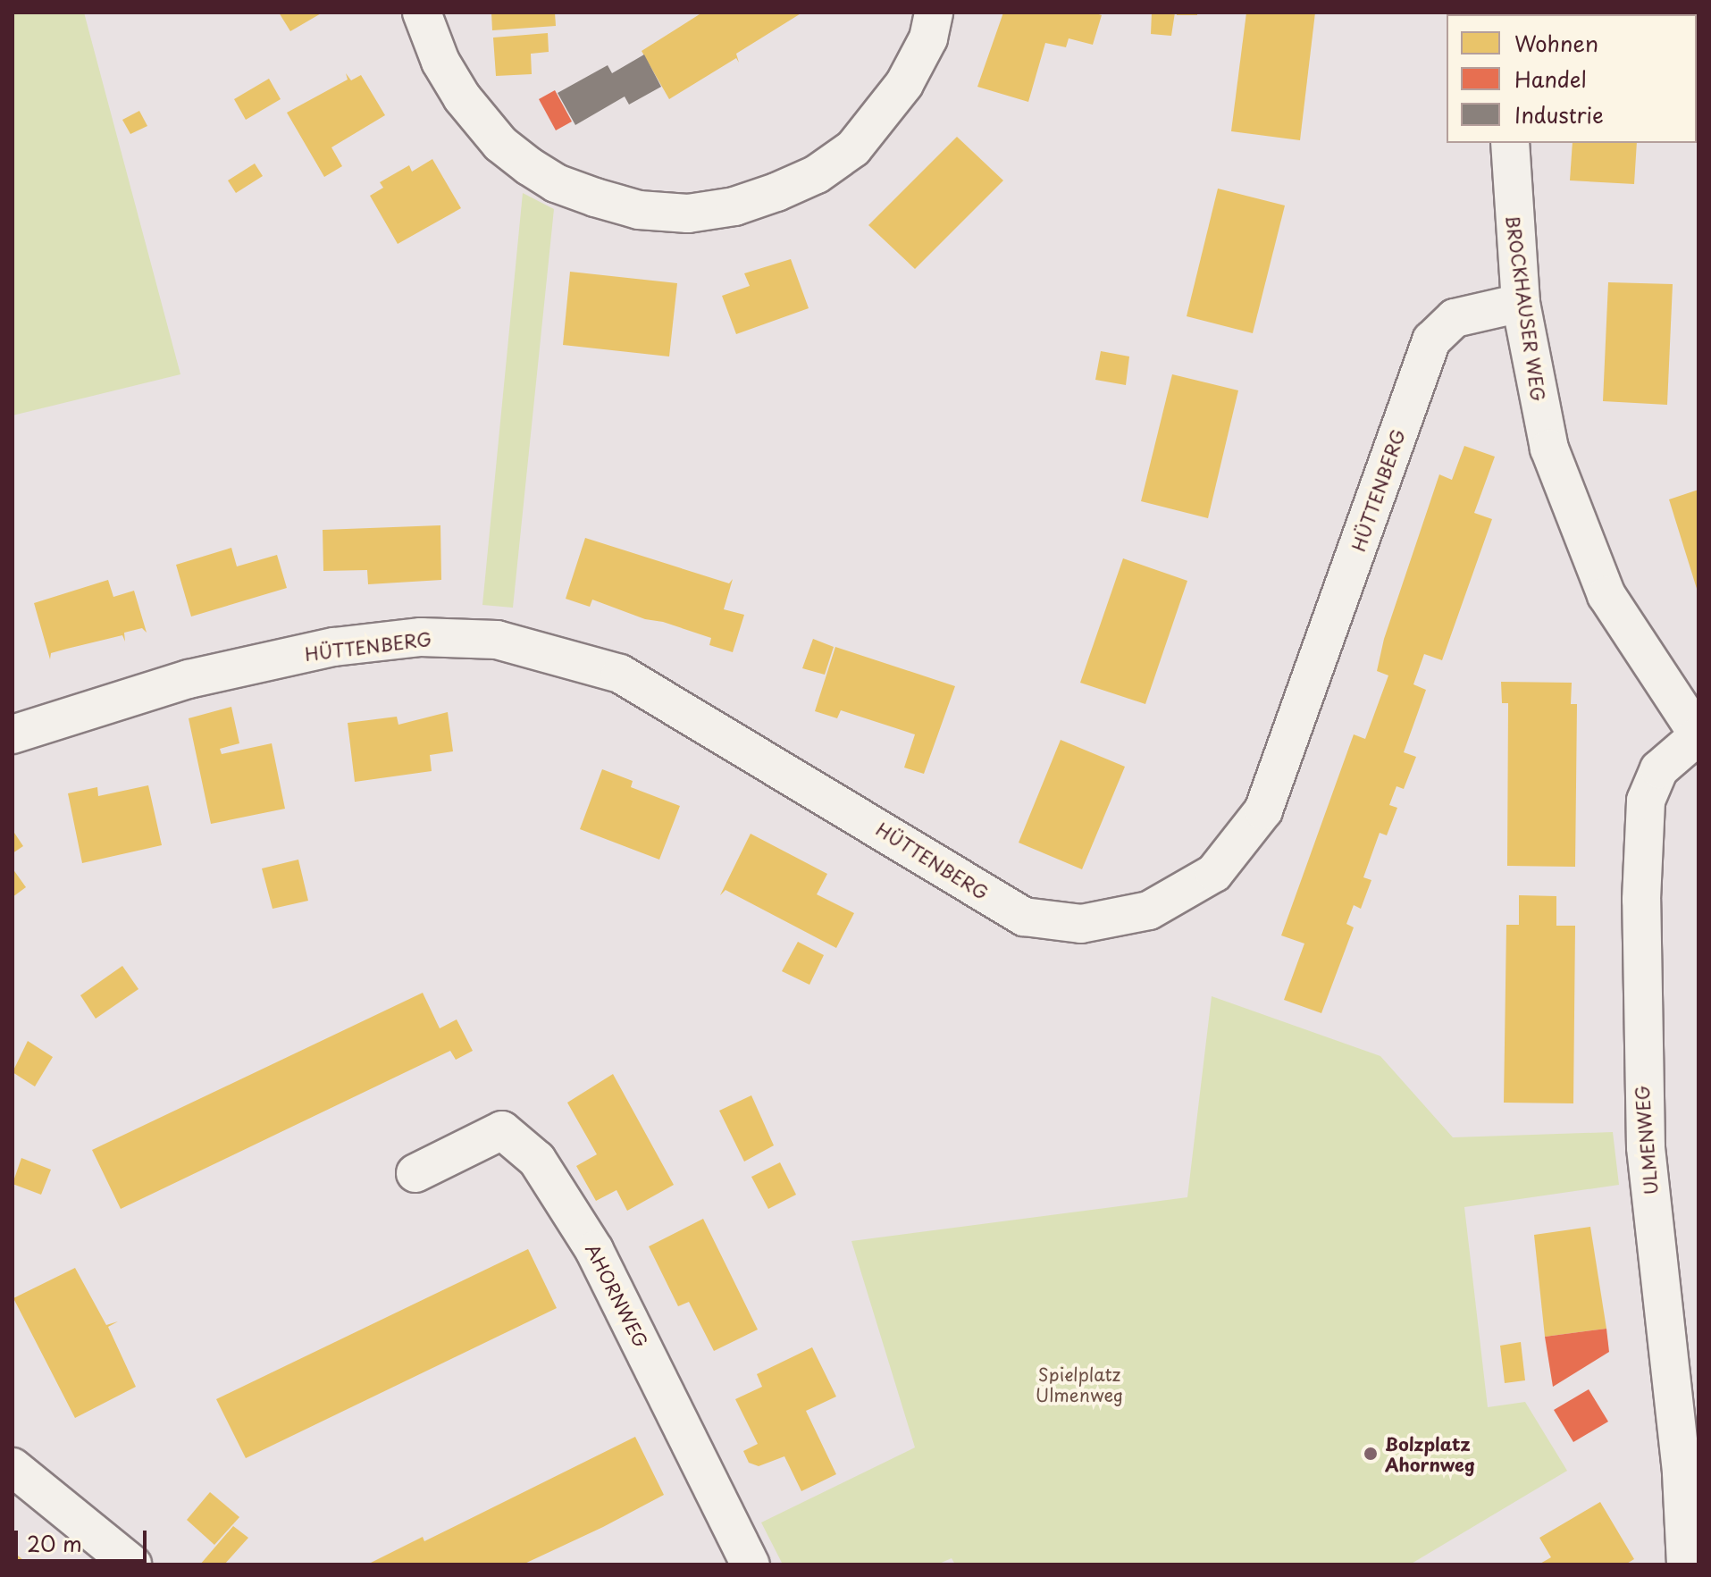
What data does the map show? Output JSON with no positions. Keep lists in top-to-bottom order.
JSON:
{
  "streets": {
    "street": [
      "BROCKHAUSER WEG",
      "HÜTTENBERG",
      "ULMENWEG",
      "AHORNWEG"
    ]
  },
  "crossings": [
    ["BROCKHAUSER WEG", "HÜTTENBERG"],
    ["BROCKHAUSER WEG", "ULMENWEG"]
  ],
  "parks": ["Spielplatz Ulmenweg"],
  "places": ["Bolzplatz Ahornweg"],
  "legend": ["Wohnen", "Handel", "Industrie"],
  "scale_bar": "20 m"
}
